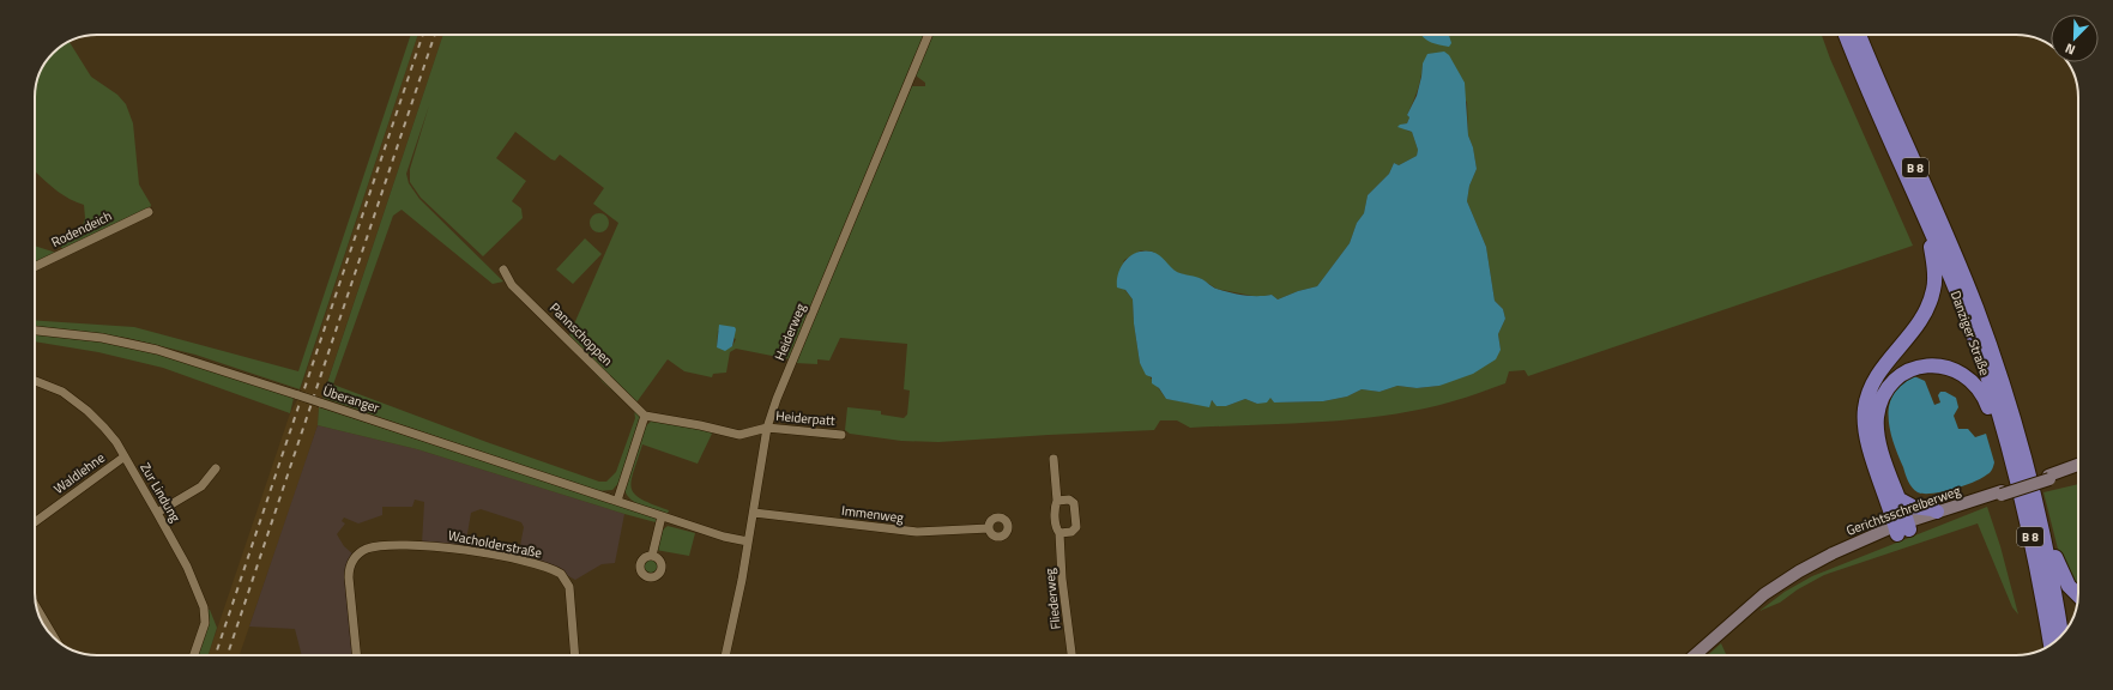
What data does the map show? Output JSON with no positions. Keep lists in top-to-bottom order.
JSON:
{
  "streets": {
    "highway": ["B 8", "Danziger Straße"],
    "main road": ["Gerichtsschreiberweg"],
    "street": [
      "Rodendeich",
      "Heiderweg",
      "Pannschoppen",
      "Überanger",
      "Heiderpatt",
      "Waldlehne",
      "Zur Lindung",
      "Immenweg",
      "Wacholderstraße",
      "Fliederweg"
    ]
  },
  "crossings": [
    ["Heiderweg", "Überanger"],
    ["Heiderweg", "Heiderpatt"],
    ["Heiderweg", "Immenweg"],
    ["Waldlehne", "Zur Lindung"]
  ],
  "north": "bottom left"
}
